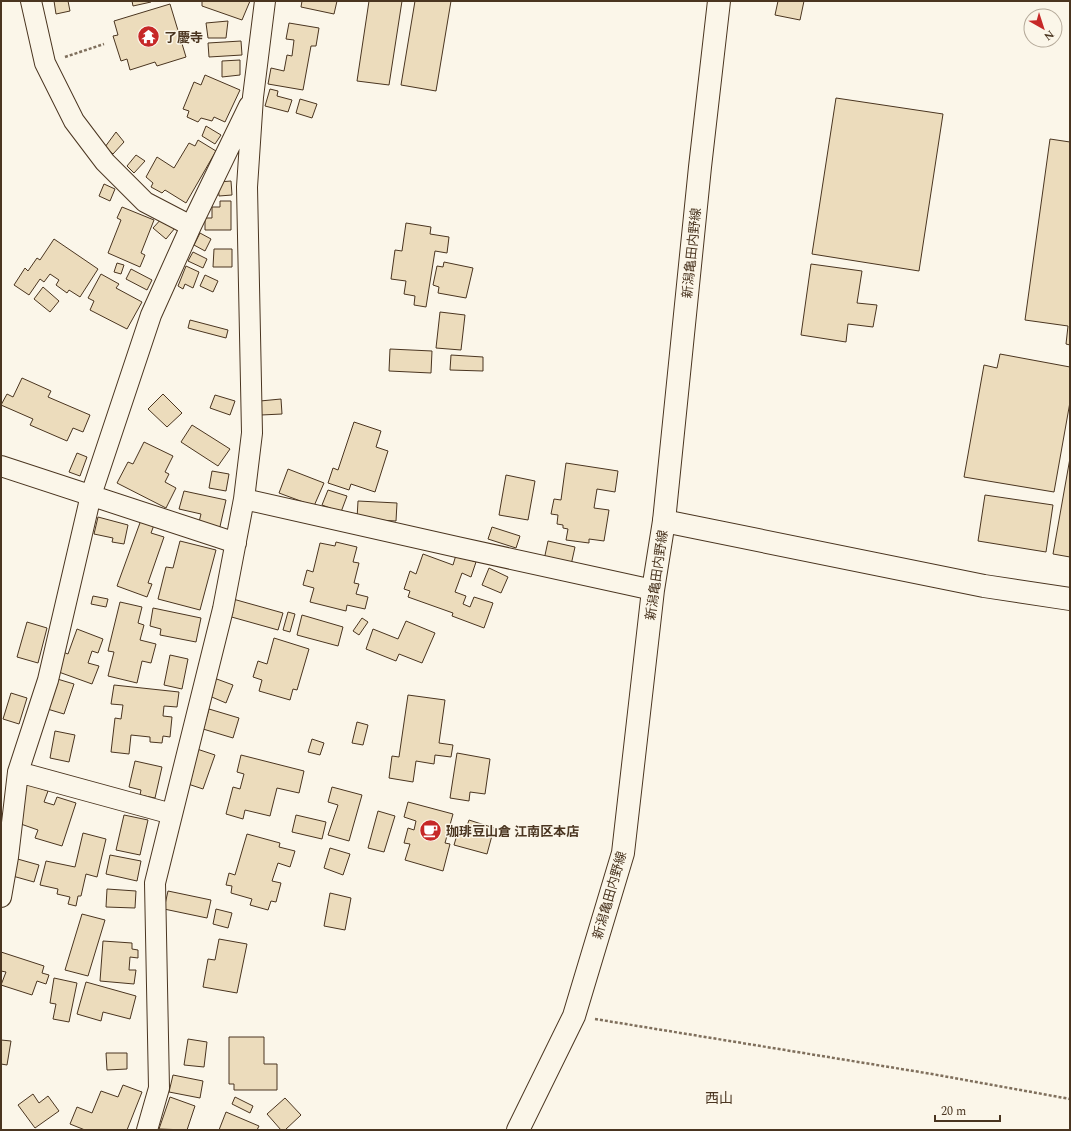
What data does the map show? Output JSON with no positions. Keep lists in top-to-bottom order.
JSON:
{
  "streets": {
    "main road": ["新潟亀田内野線"]
  },
  "districts": ["西山"],
  "places": {
    "temple": ["了慶寺"],
    "cafe": ["珈琲豆山倉 江南区本店"]
  },
  "scale_bar": "20 m",
  "north": "bottom right"
}
